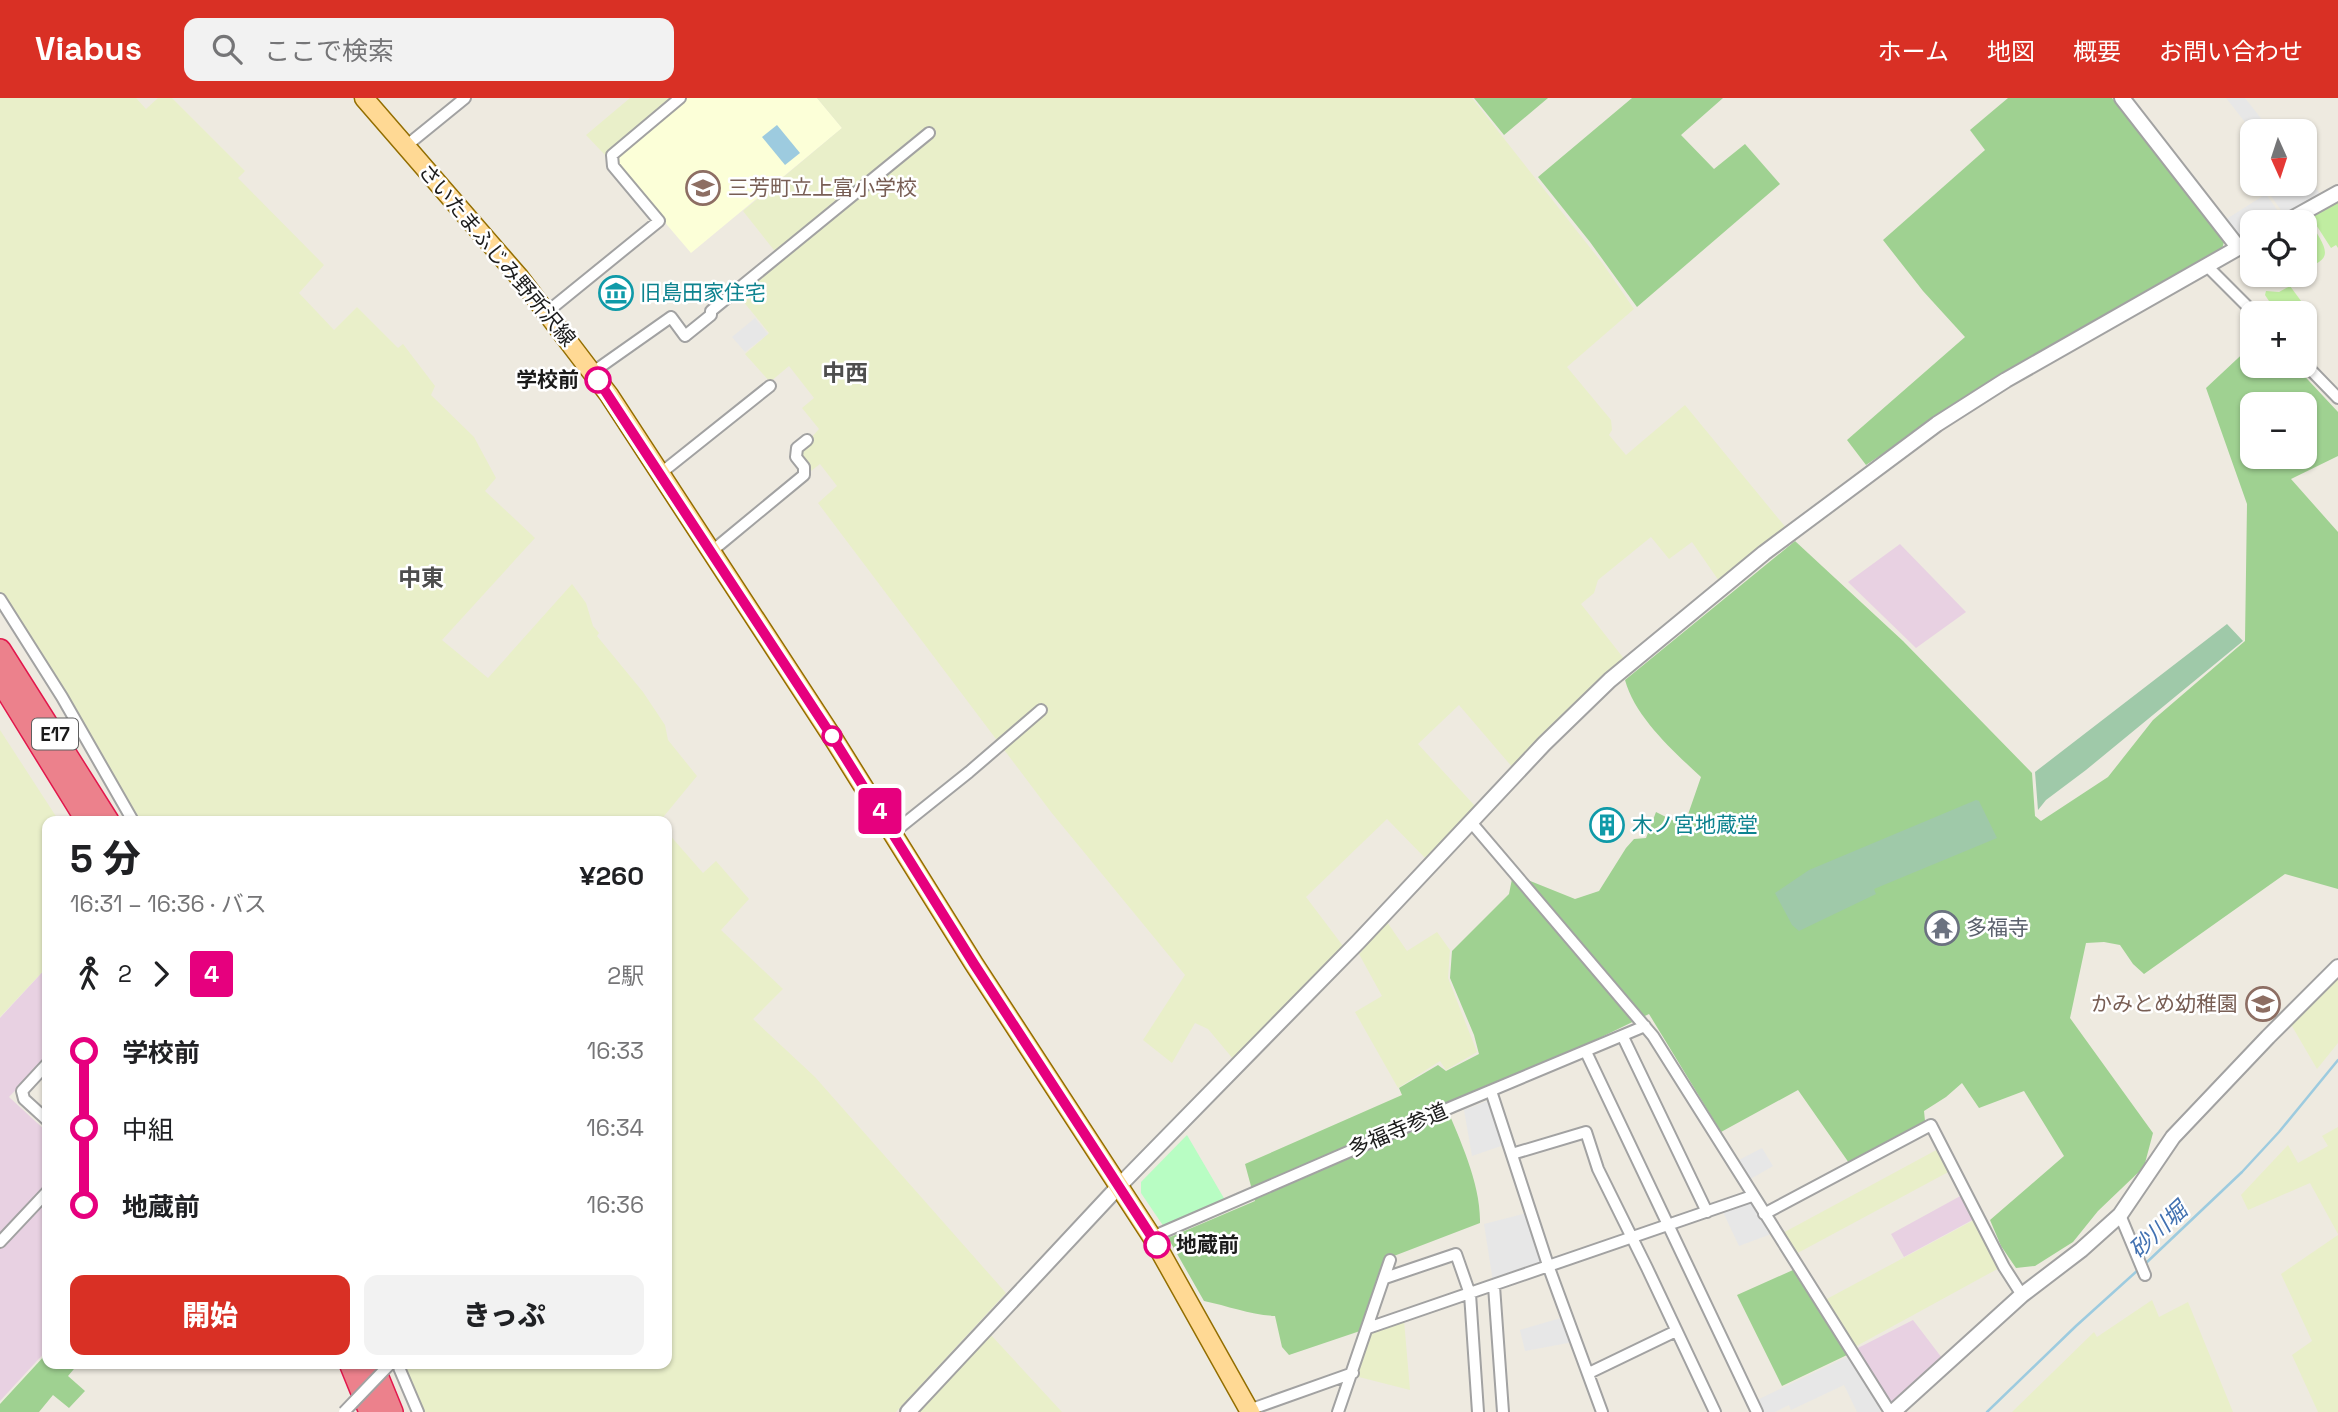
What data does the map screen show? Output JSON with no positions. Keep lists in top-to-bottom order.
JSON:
{
  "streets": {
    "highway": ["E17"],
    "main road": ["さいたまふじみ野所沢線"],
    "street": ["多福寺参道"]
  },
  "crossings": [
    ["さいたまふじみ野所沢線", "多福寺参道"]
  ],
  "districts": ["中西", "中東"],
  "water": ["砂川堀"],
  "places": {
    "school or university": ["三芳町立上富小学校", "かみとめ幼稚園"],
    "museum": ["旧島田家住宅"],
    "other": ["学校前", "地蔵前"],
    "building": ["木ノ宮地蔵堂"],
    "temple": ["多福寺"]
  },
  "lines": ["bus line 4"],
  "north": "bottom",
  "page": {
    "header": "Viabus",
    "search": "ここで検索",
    "nav": [
      "ホーム",
      "地図",
      "概要",
      "お問い合わせ"
    ],
    "on_map": "4",
    "map_buttons": ["+", "−"],
    "heading": ["5 分", "16:31 – 16:36 · バス", "¥260"],
    "legs": ["2", "4", "2駅"],
    "list": [
      {
        "name": "学校前",
        "value": "16:33"
      },
      {
        "name": "中組",
        "value": "16:34"
      },
      {
        "name": "地蔵前",
        "value": "16:36"
      }
    ],
    "buttons": ["開始", "きっぷ"]
  }
}
